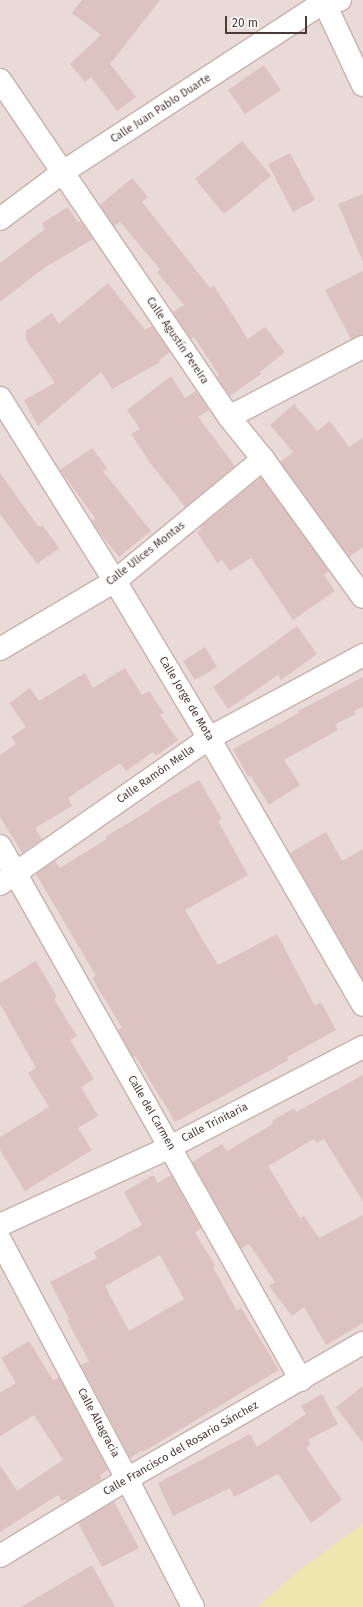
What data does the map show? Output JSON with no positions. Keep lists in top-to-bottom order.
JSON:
{
  "streets": {
    "street": [
      "Calle Juan Pablo Duarte",
      "Calle Agustín Pereira",
      "Calle Ulices Montas",
      "Calle Jorge de Mota",
      "Calle Ramón Mella",
      "Calle del Carmen",
      "Calle Trinitaria",
      "Calle Altagracia",
      "Calle Francisco del Rosario Sánchez"
    ]
  },
  "crossings": [
    ["Calle Juan Pablo Duarte", "Calle Agustín Pereira"],
    ["Calle Agustín Pereira", "Calle Ulices Montas"],
    ["Calle Ulices Montas", "Calle Jorge de Mota"],
    ["Calle Jorge de Mota", "Calle Ramón Mella"],
    ["Calle Ramón Mella", "Calle del Carmen"],
    ["Calle del Carmen", "Calle Trinitaria"],
    ["Calle del Carmen", "Calle Francisco del Rosario Sánchez"],
    ["Calle Altagracia", "Calle Francisco del Rosario Sánchez"]
  ],
  "scale_bar": "20 m"
}
